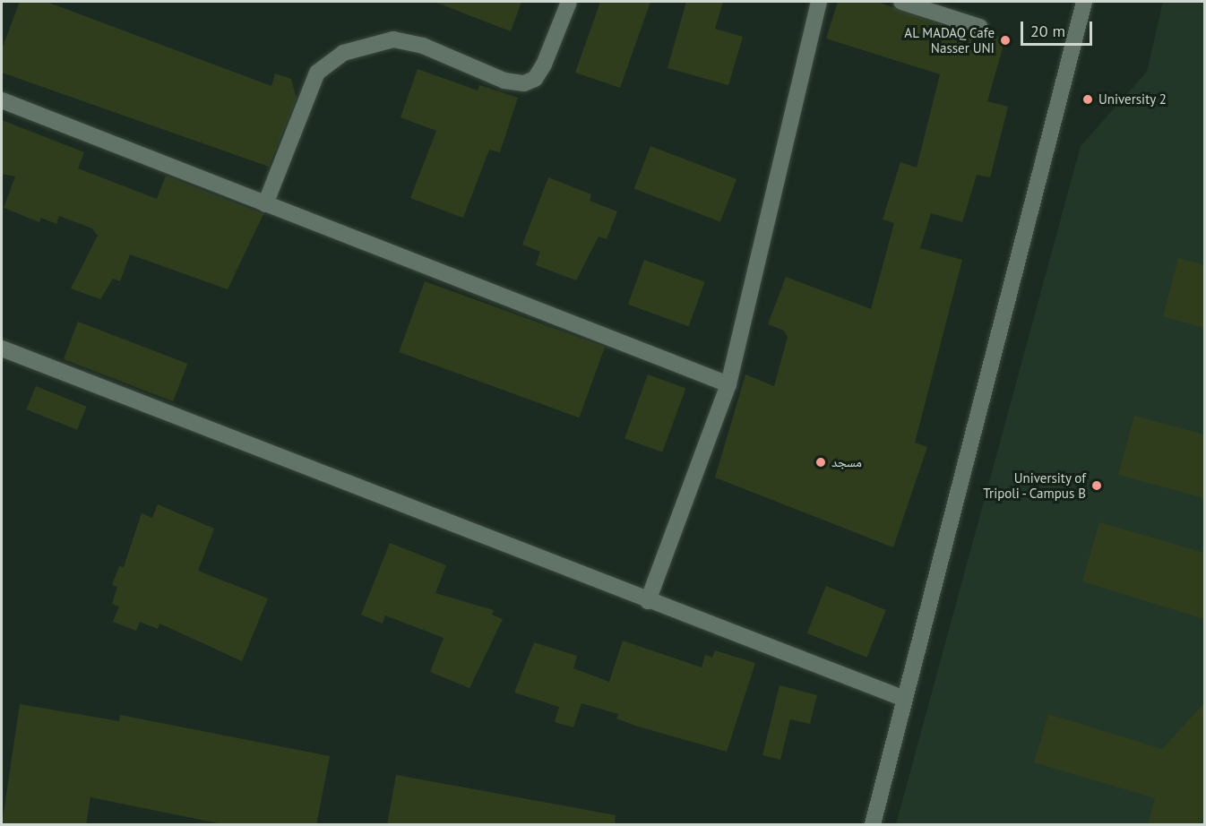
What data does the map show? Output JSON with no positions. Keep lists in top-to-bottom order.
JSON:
{
  "places": [
    "AL MADAQ Cafe Nasser UNI",
    "University 2",
    "مسجد",
    "University of Tripoli - Campus B"
  ],
  "scale_bar": "20 m"
}
